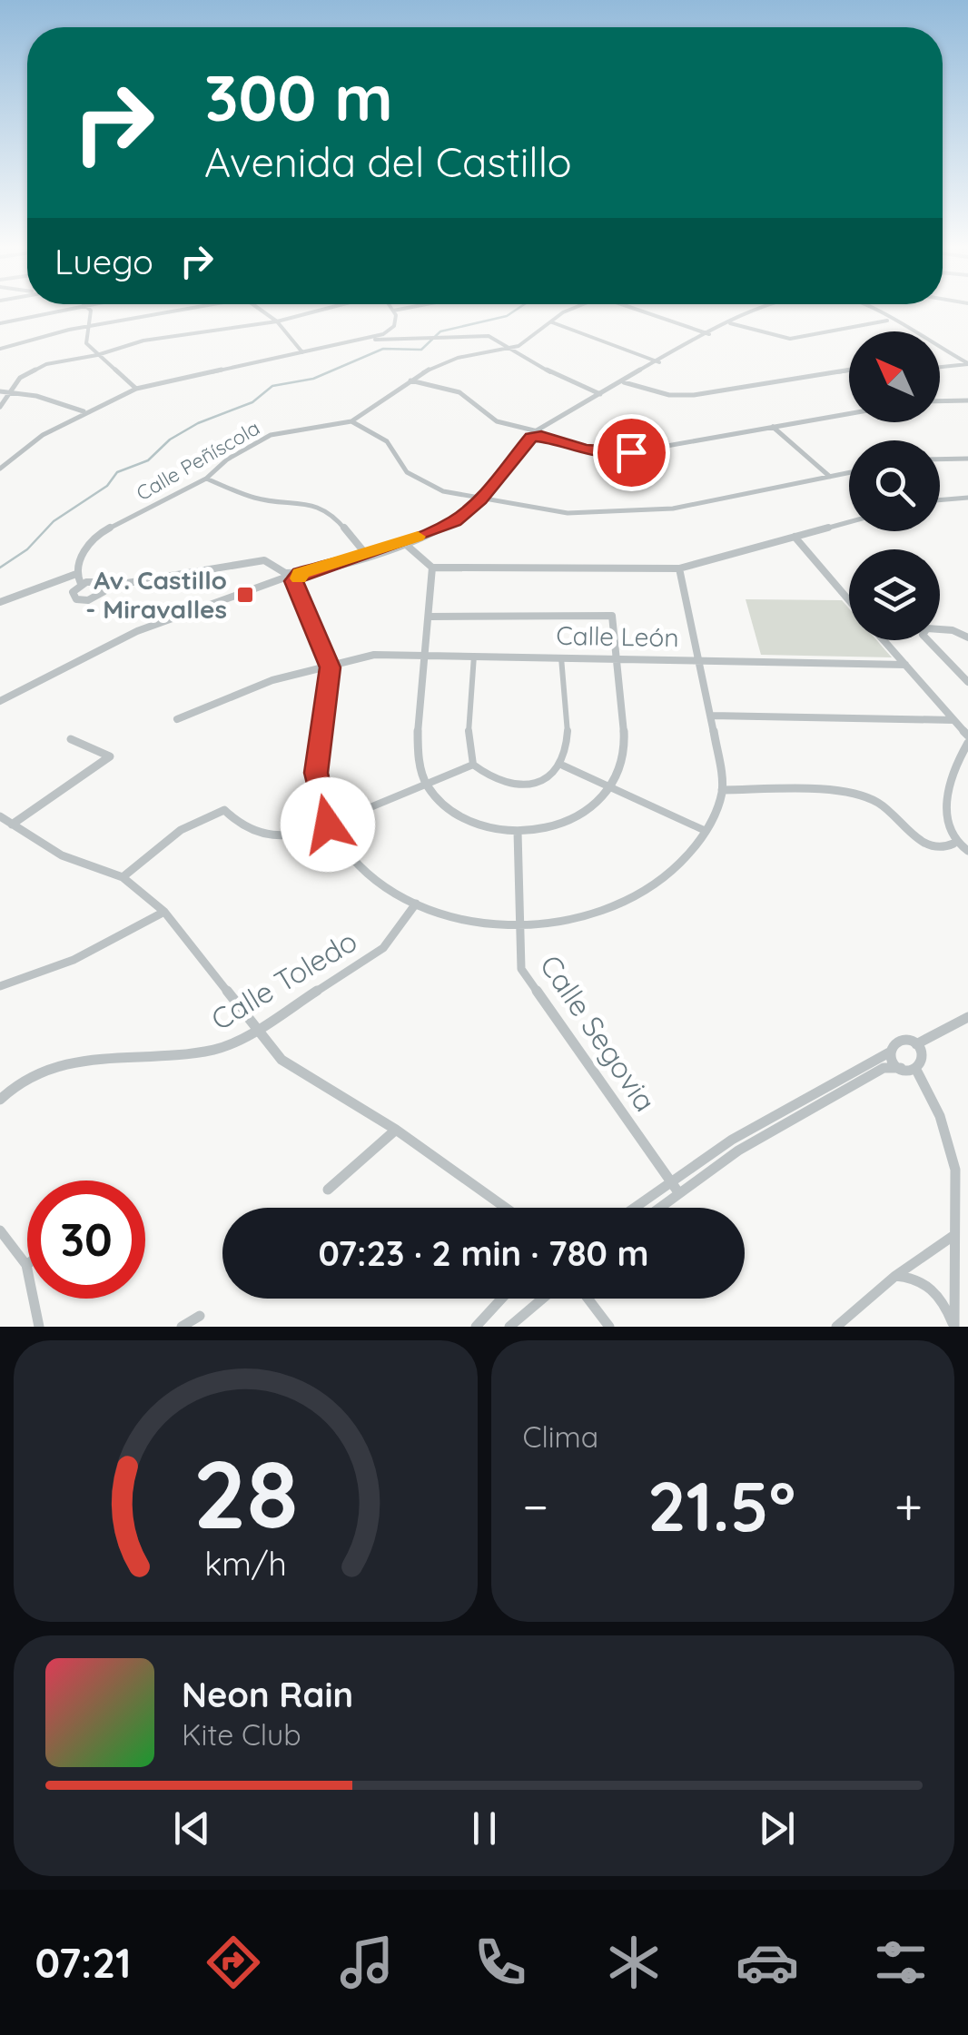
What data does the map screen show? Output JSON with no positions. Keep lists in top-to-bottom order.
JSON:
{
  "streets": {
    "street": [
      "Calle Peñíscola",
      "Calle León",
      "Calle Toledo",
      "Calle Segovia"
    ]
  },
  "places": {
    "transit": ["Av. Castillo - Miravalles"]
  },
  "north": "top left",
  "page": {
    "turn": ["300 m", "Avenida del Castillo"],
    "then": "Luego",
    "limit": "30",
    "trip": "07:23 · 2 min · 780 m",
    "tile": "Clima",
    "heat": ["−", "21.5°", "+"],
    "song": ["Neon Rain", "Kite Club"],
    "tabs": "07:21",
    "gauge": ["28", "km/h"]
  }
}
